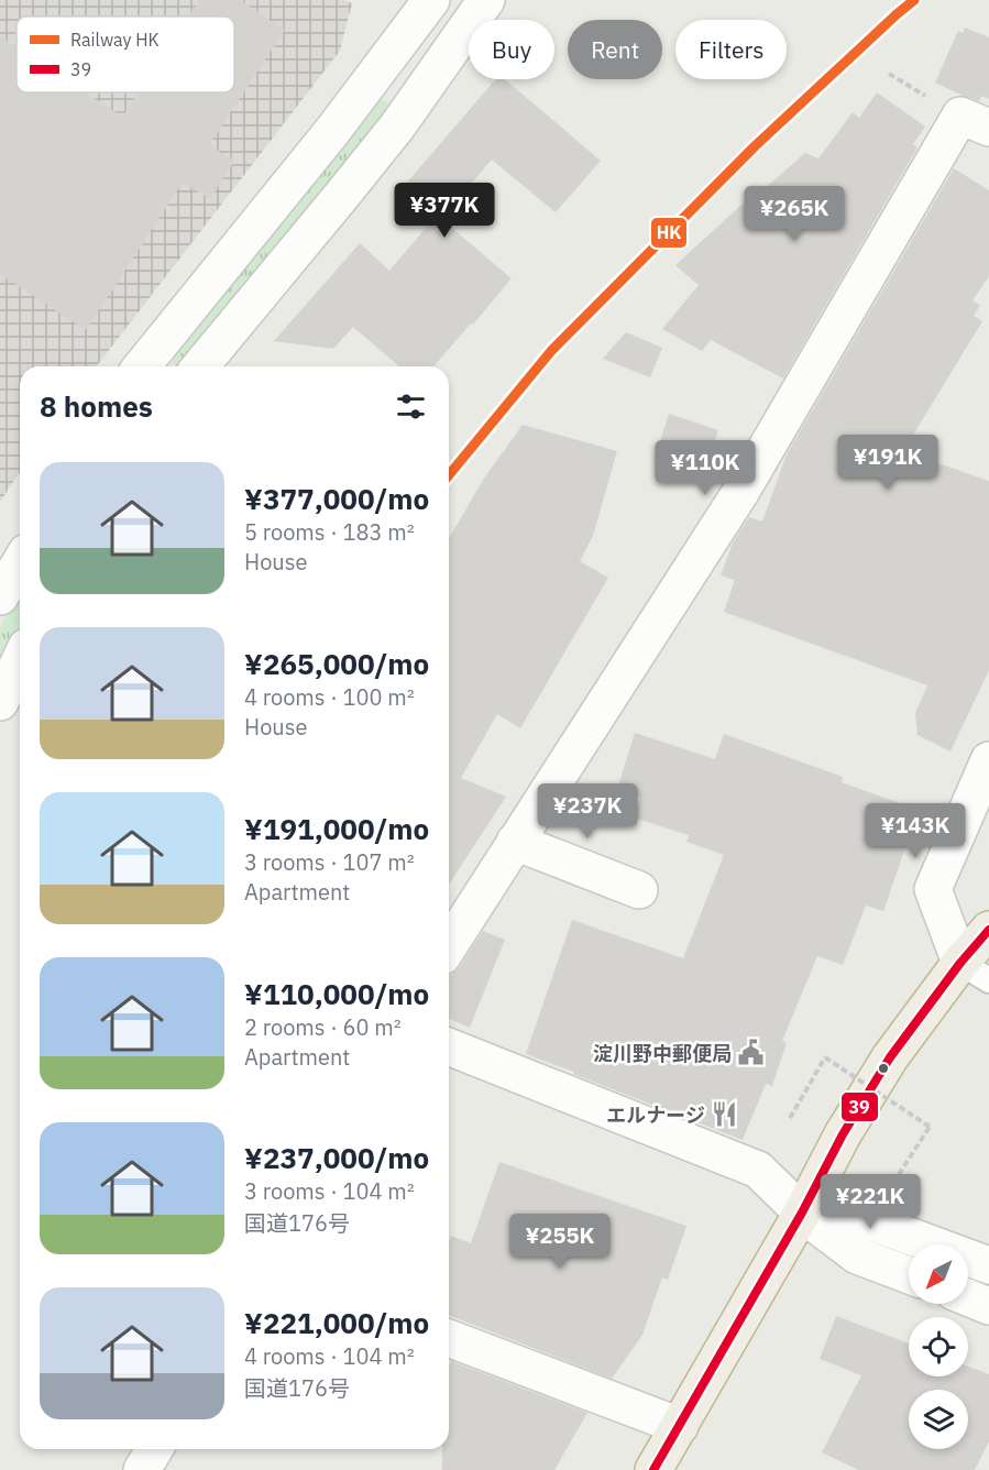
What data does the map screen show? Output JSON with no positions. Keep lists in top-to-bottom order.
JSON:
{
  "places": {
    "public building": ["淀川野中郵便局"],
    "restaurant": ["エルナージ"]
  },
  "lines": ["rail line HK", "transit line 39"],
  "legend": ["Railway HK", "39"],
  "north": "bottom left",
  "page": {
    "chip": ["Buy", "Rent", "Filters"],
    "price": [
      "¥377K",
      "¥265K",
      "¥191K",
      "¥110K",
      "¥237K",
      "¥143K",
      "¥221K",
      "¥255K"
    ],
    "heading": "8 homes",
    "list": [
      {
        "name": "¥377,000/mo",
        "note": "5 rooms · 183 m² · House"
      },
      {
        "name": "¥265,000/mo",
        "note": "4 rooms · 100 m² · House"
      },
      {
        "name": "¥191,000/mo",
        "note": "3 rooms · 107 m² · Apartment"
      },
      {
        "name": "¥110,000/mo",
        "note": "2 rooms · 60 m² · Apartment"
      },
      {
        "name": "¥237,000/mo",
        "note": "3 rooms · 104 m² · 国道176号"
      },
      {
        "name": "¥221,000/mo",
        "note": "4 rooms · 104 m² · 国道176号"
      }
    ]
  }
}
